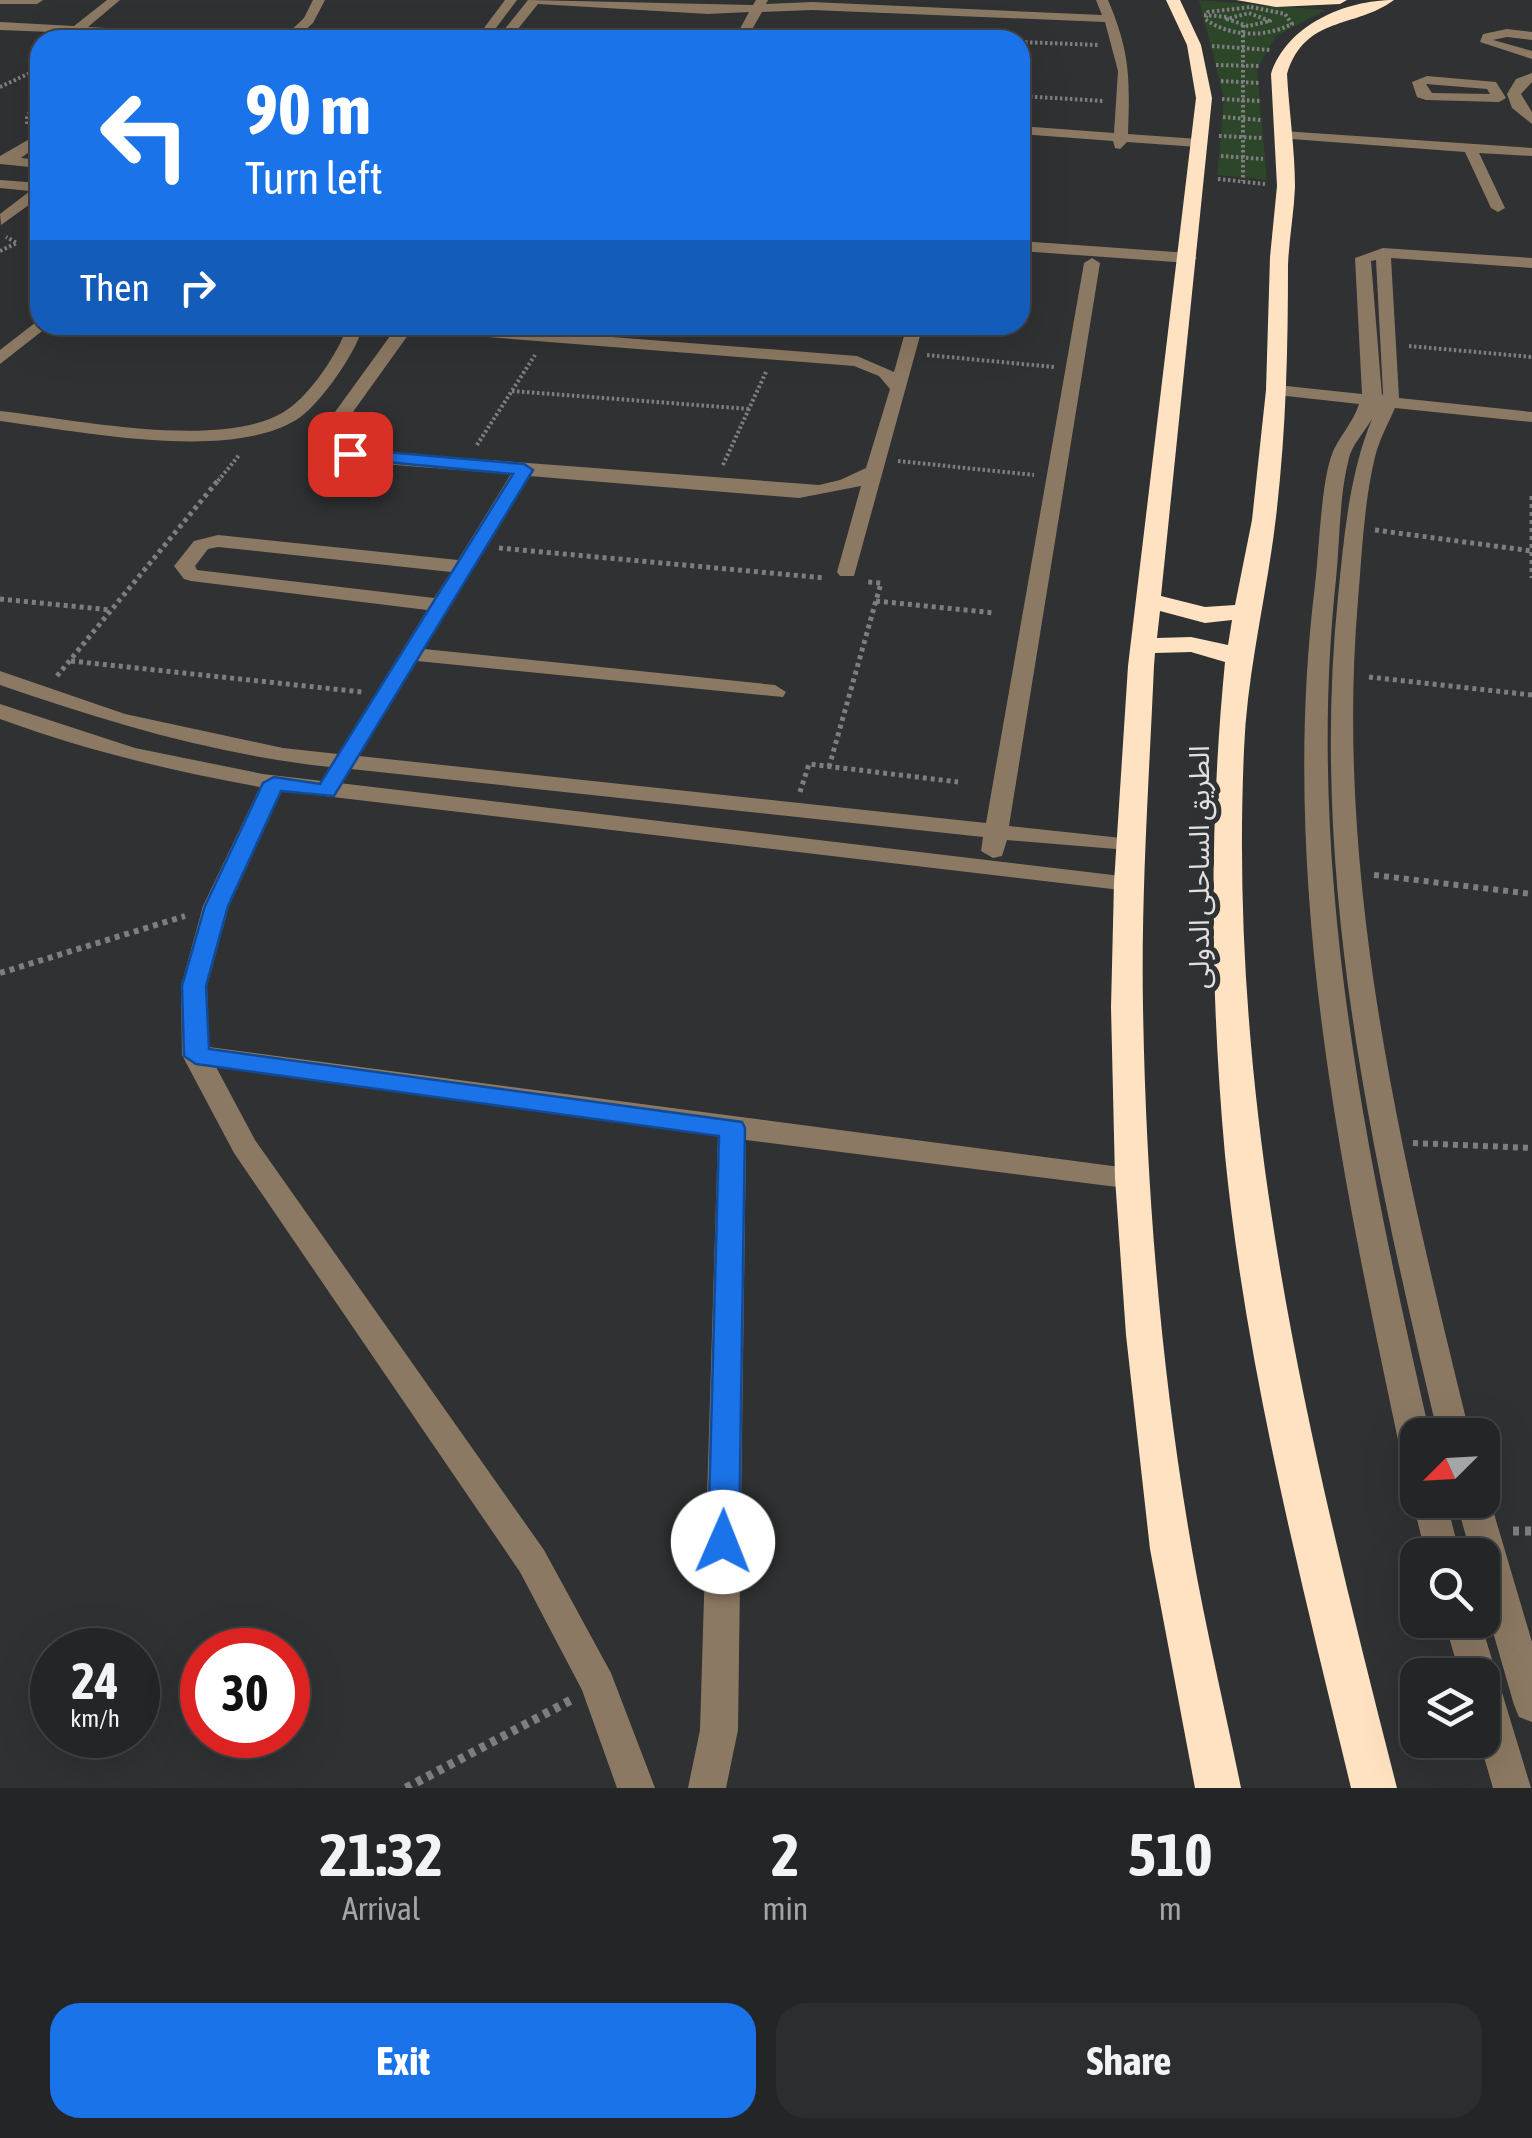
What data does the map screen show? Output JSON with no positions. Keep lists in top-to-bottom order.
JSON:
{
  "streets": {
    "highway": ["الطريق الساحلى الدولى"]
  },
  "north": "bottom left",
  "page": {
    "turn": ["90 m", "Turn left"],
    "then": "Then",
    "speed": "24 km/h",
    "limit": "30",
    "eta": [
      "21:32",
      "Arrival",
      "2",
      "min",
      "510",
      "m"
    ],
    "buttons": ["Exit", "Share"]
  }
}
